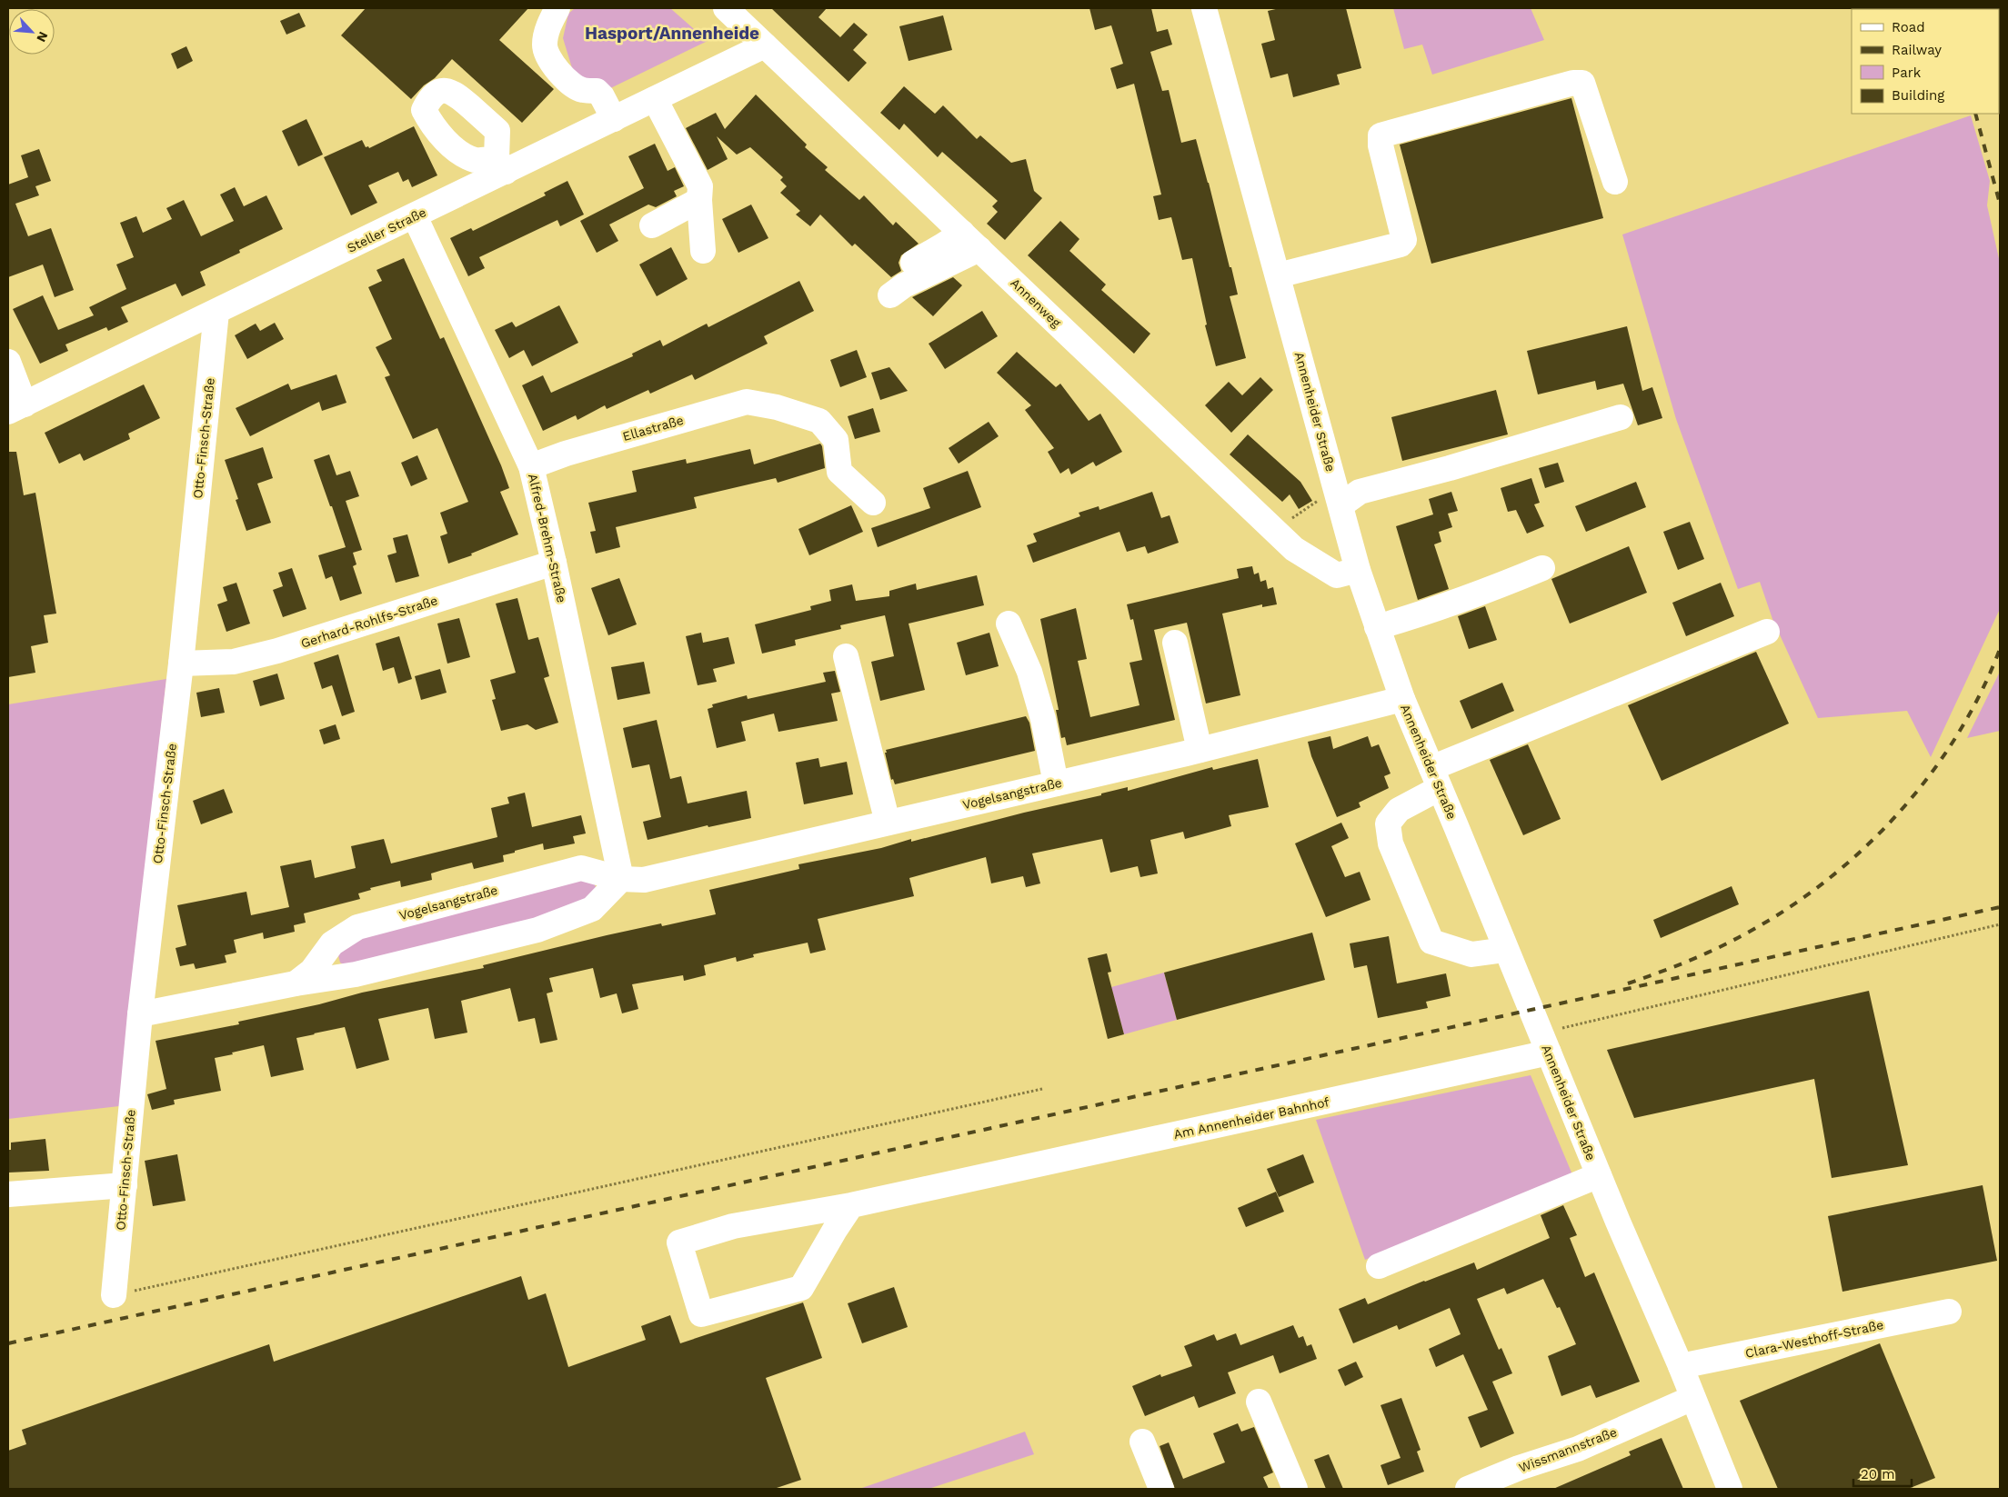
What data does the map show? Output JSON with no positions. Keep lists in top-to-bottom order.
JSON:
{
  "streets": {
    "street": [
      "Steller Straße",
      "Annenweg",
      "Annenheider Straße",
      "Ellastraße",
      "Otto-Finsch-Straße",
      "Alfred-Brehm-Straße",
      "Gerhard-Rohlfs-Straße",
      "Vogelsangstraße",
      "Am Annenheider Bahnhof",
      "Clara-Westhoff-Straße",
      "Wissmannstraße"
    ]
  },
  "crossings": [
    ["Steller Straße", "Annenweg"],
    ["Steller Straße", "Otto-Finsch-Straße"],
    ["Steller Straße", "Alfred-Brehm-Straße"],
    ["Annenweg", "Annenheider Straße"],
    ["Annenheider Straße", "Vogelsangstraße"],
    ["Annenheider Straße", "Am Annenheider Bahnhof"],
    ["Annenheider Straße", "Clara-Westhoff-Straße"],
    ["Annenheider Straße", "Wissmannstraße"],
    ["Ellastraße", "Alfred-Brehm-Straße"],
    ["Otto-Finsch-Straße", "Gerhard-Rohlfs-Straße"],
    ["Otto-Finsch-Straße", "Vogelsangstraße"],
    ["Alfred-Brehm-Straße", "Gerhard-Rohlfs-Straße"],
    ["Alfred-Brehm-Straße", "Vogelsangstraße"]
  ],
  "districts": ["Hasport/Annenheide"],
  "legend": [
    "Road",
    "Railway",
    "Park",
    "Building"
  ],
  "scale_bar": "20 m",
  "north": "bottom right"
}
